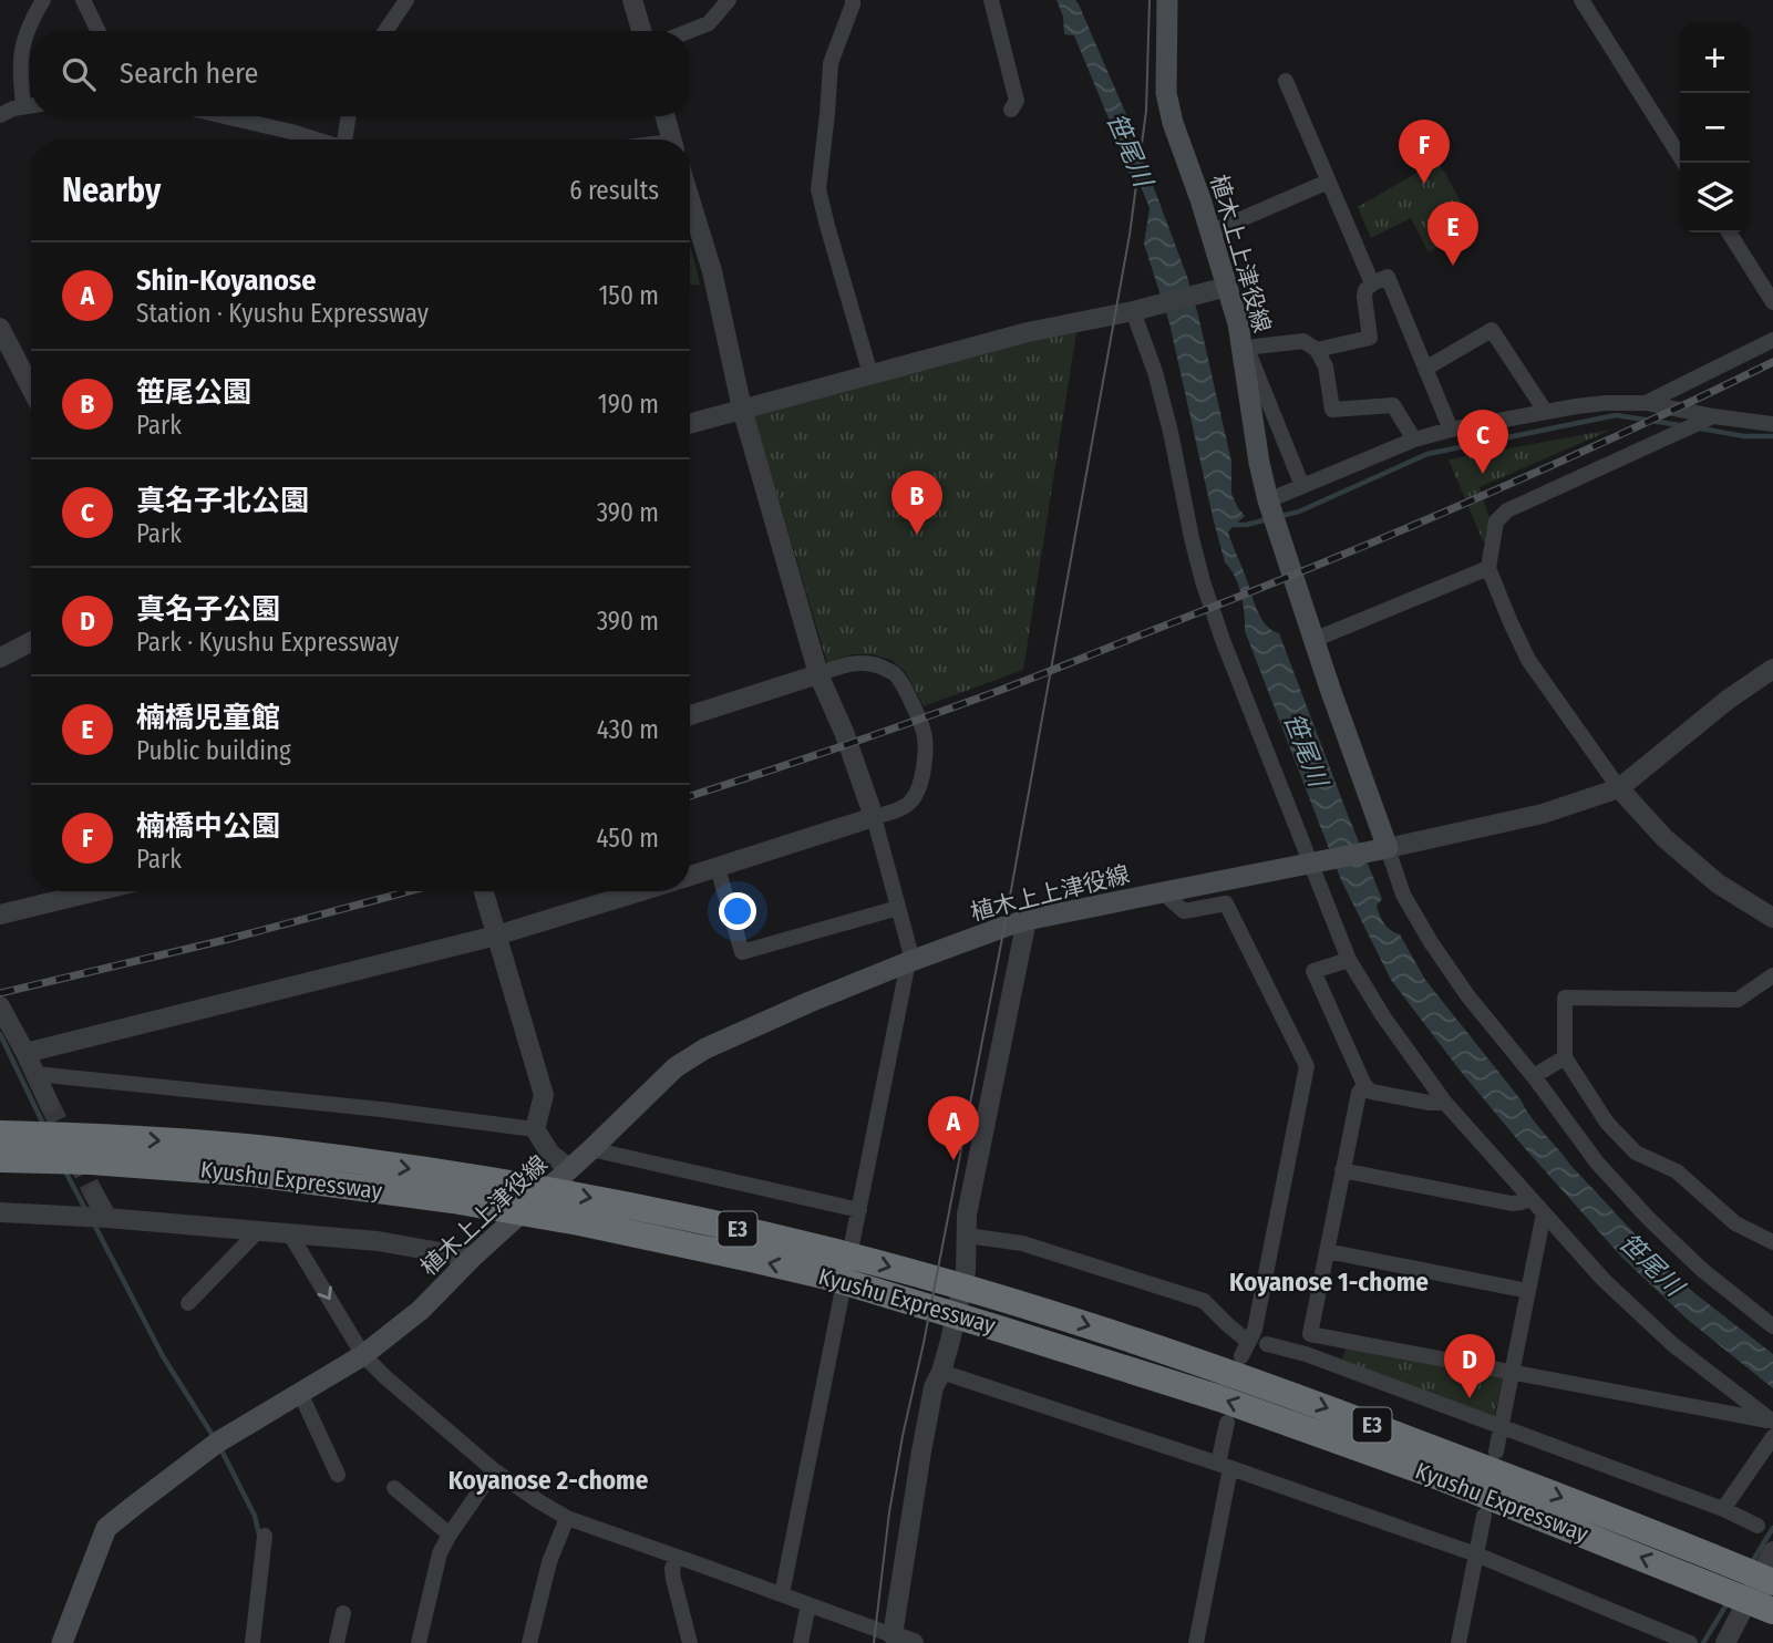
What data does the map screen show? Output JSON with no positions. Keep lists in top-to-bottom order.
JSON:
{
  "streets": {
    "highway": ["Kyushu Expressway", "E3"],
    "main road": ["植木上上津役線"]
  },
  "districts": ["Koyanose 1-chome", "Koyanose 2-chome"],
  "water": ["笹尾川"],
  "page": {
    "map_buttons": ["+", "−"],
    "search": "Search here",
    "pins": [
      "F",
      "E",
      "C",
      "B",
      "A",
      "D"
    ],
    "heading": ["Nearby", "6 results"],
    "list": [
      {
        "mark": "A",
        "name": "Shin-Koyanose",
        "note": "Station · Kyushu Expressway",
        "value": "150 m"
      },
      {
        "mark": "B",
        "name": "笹尾公園",
        "note": "Park",
        "value": "190 m"
      },
      {
        "mark": "C",
        "name": "真名子北公園",
        "note": "Park",
        "value": "390 m"
      },
      {
        "mark": "D",
        "name": "真名子公園",
        "note": "Park · Kyushu Expressway",
        "value": "390 m"
      },
      {
        "mark": "E",
        "name": "楠橋児童館",
        "note": "Public building",
        "value": "430 m"
      },
      {
        "mark": "F",
        "name": "楠橋中公園",
        "note": "Park",
        "value": "450 m"
      }
    ]
  }
}
